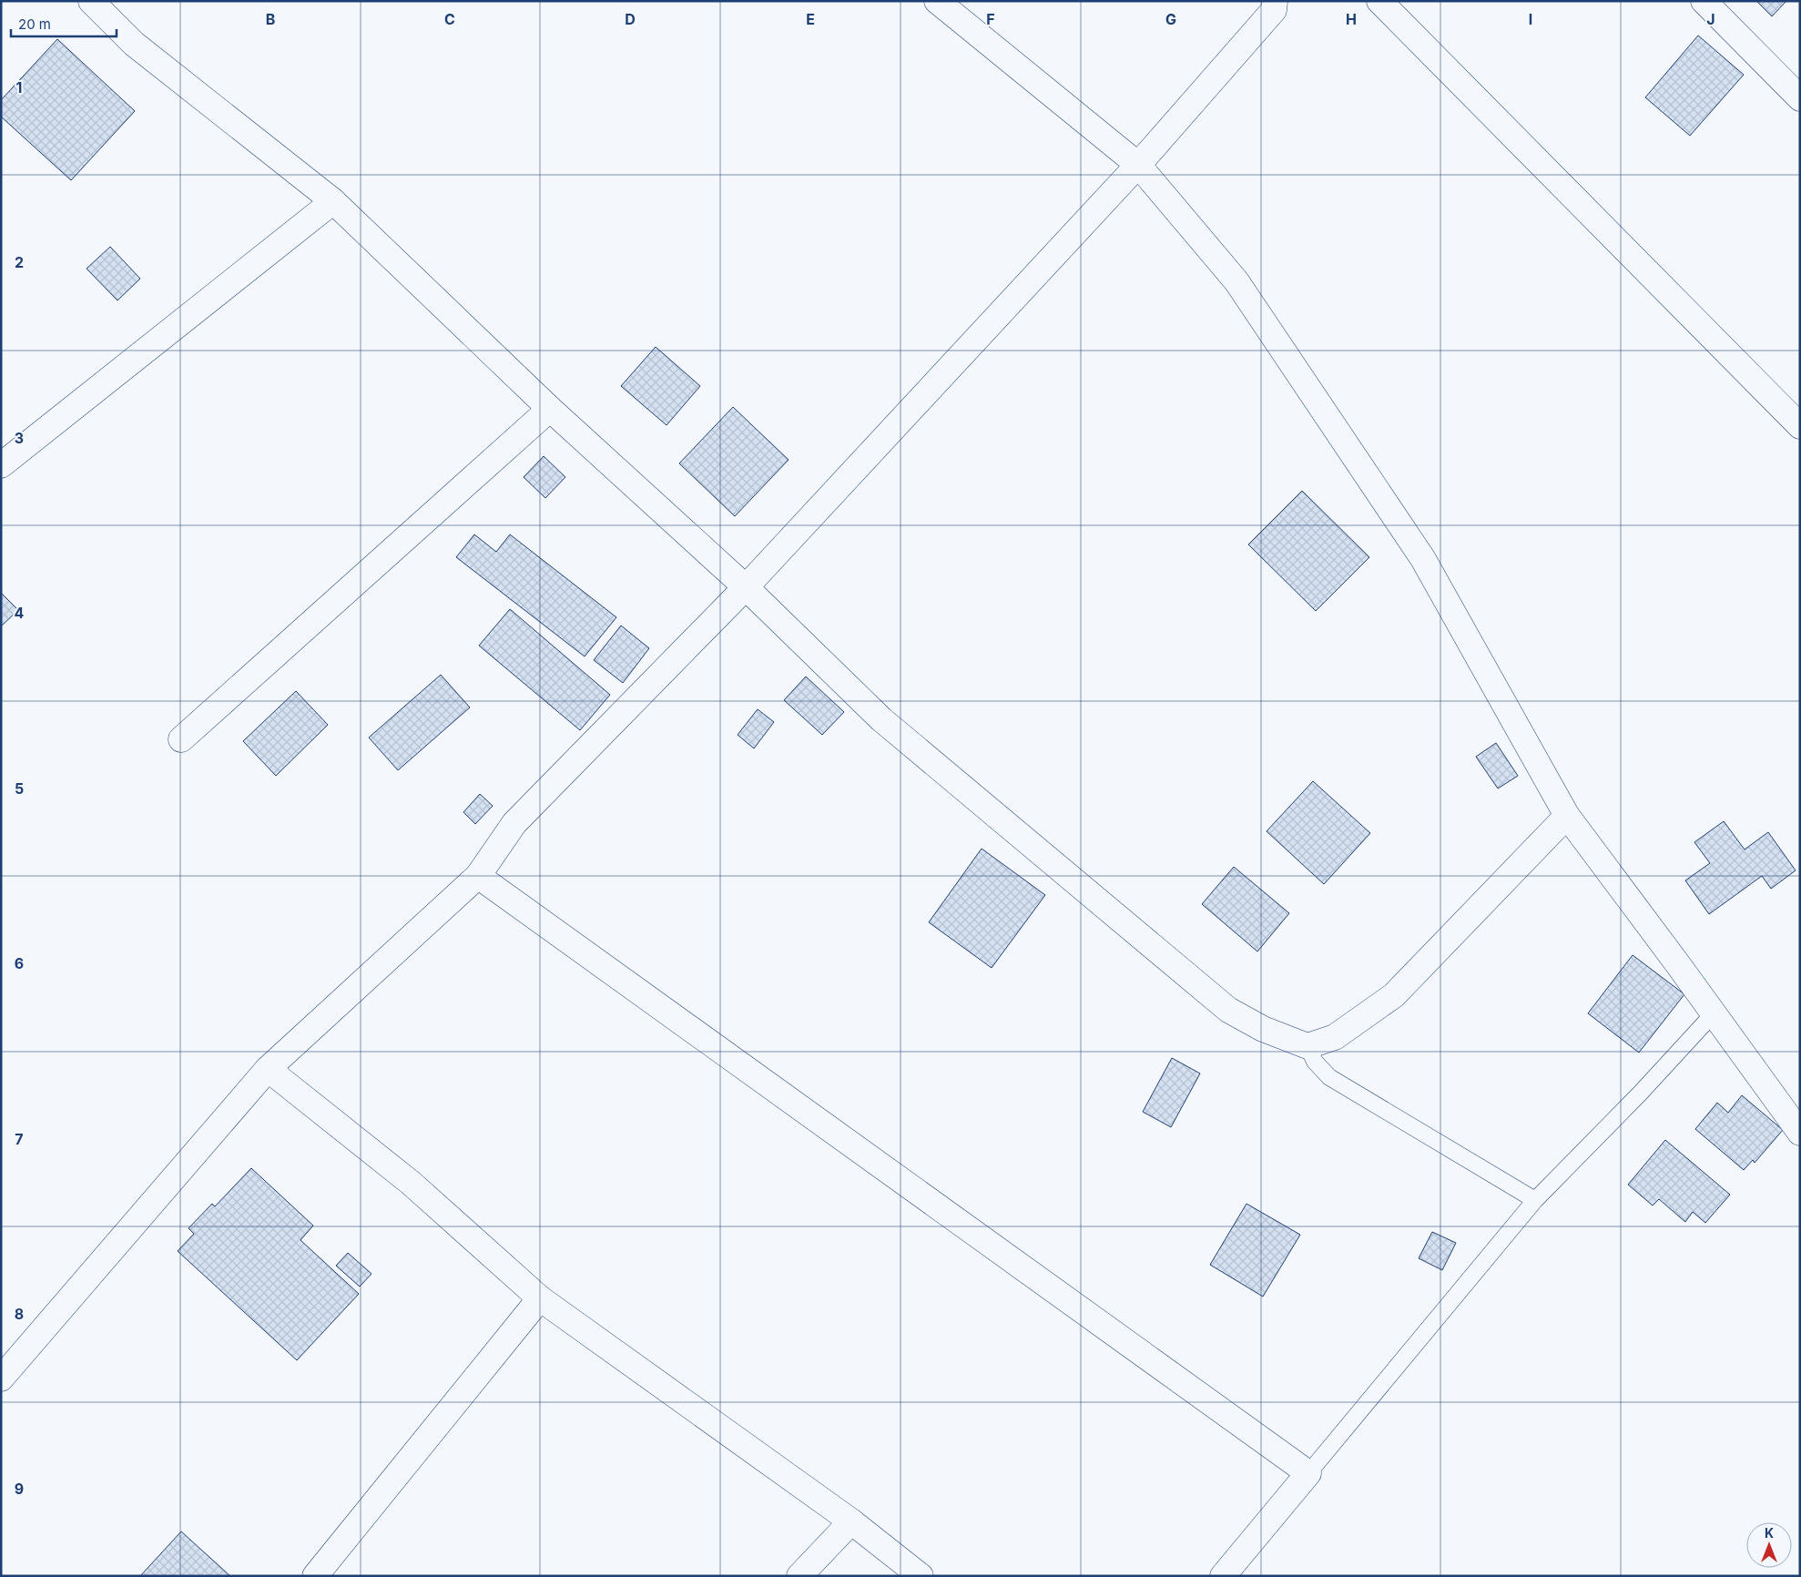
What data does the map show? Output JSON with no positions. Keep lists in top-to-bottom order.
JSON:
{
  "scale_bar": "20 m",
  "north": "top",
  "grid": {
    "columns": [
      "B",
      "C",
      "D",
      "E",
      "F",
      "G",
      "H",
      "I",
      "J"
    ],
    "rows": [
      "1",
      "2",
      "3",
      "4",
      "5",
      "6",
      "7",
      "8",
      "9"
    ]
  }
}
